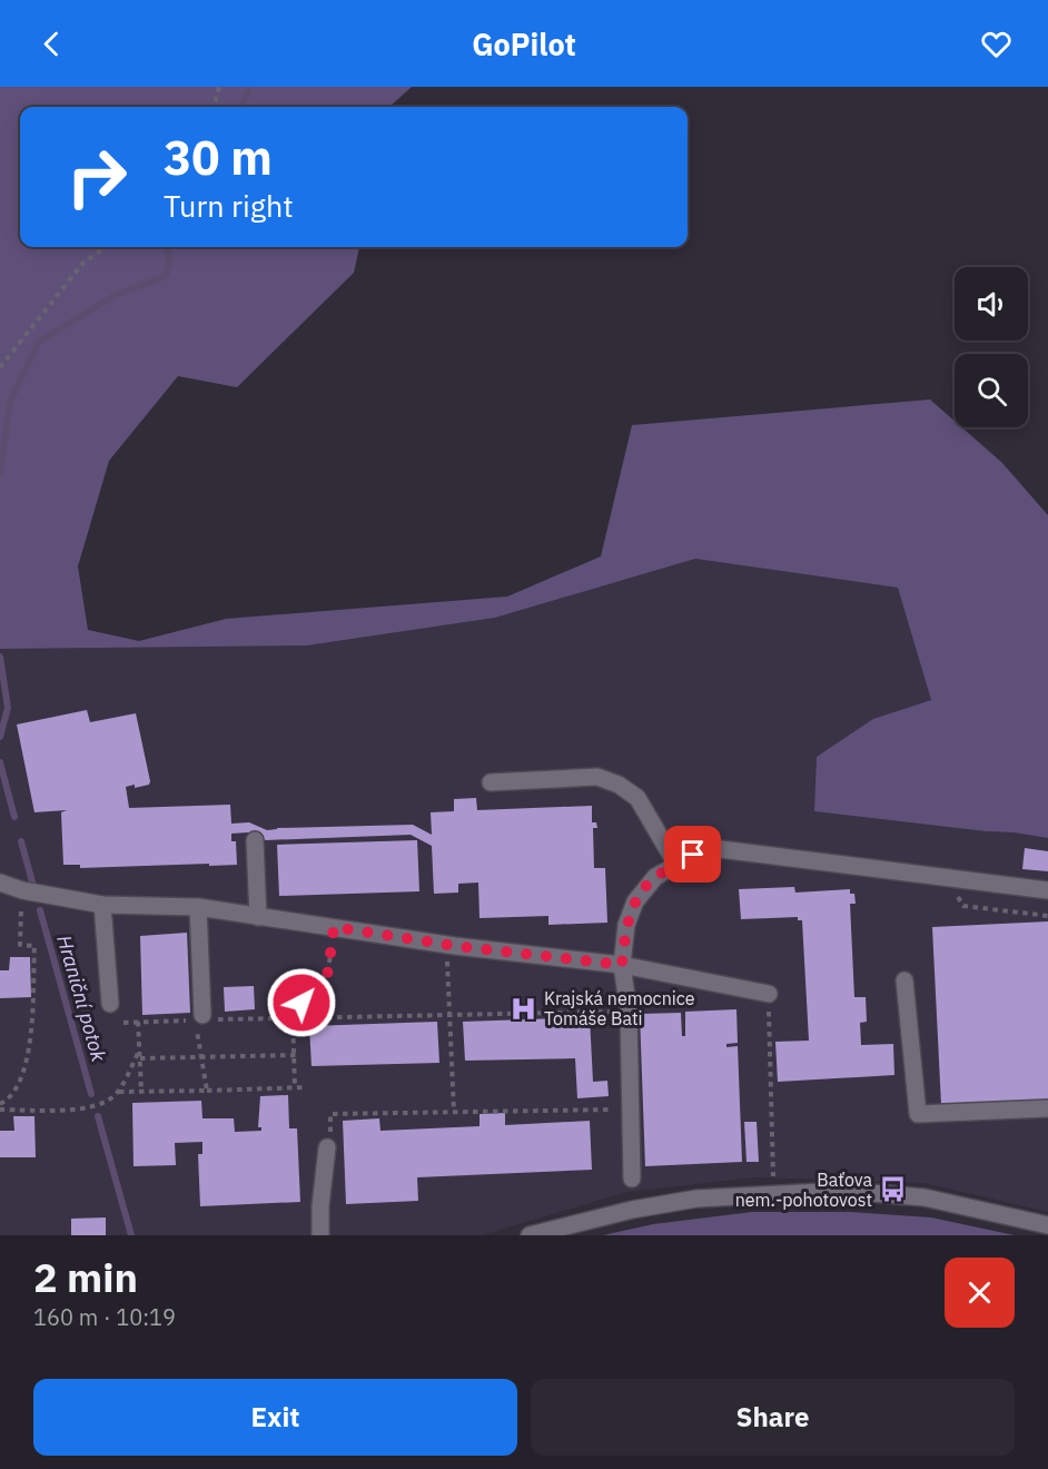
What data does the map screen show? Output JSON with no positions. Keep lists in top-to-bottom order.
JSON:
{
  "water": ["Hraniční potok"],
  "places": {
    "hospital": ["Krajská nemocnice Tomáše Bati"],
    "bus stop": ["Baťova nem.-pohotovost"]
  },
  "page": {
    "header": "GoPilot",
    "turn": ["30 m", "Turn right"],
    "heading": ["2 min", "160 m · 10:19"],
    "buttons": ["Exit", "Share"]
  }
}
